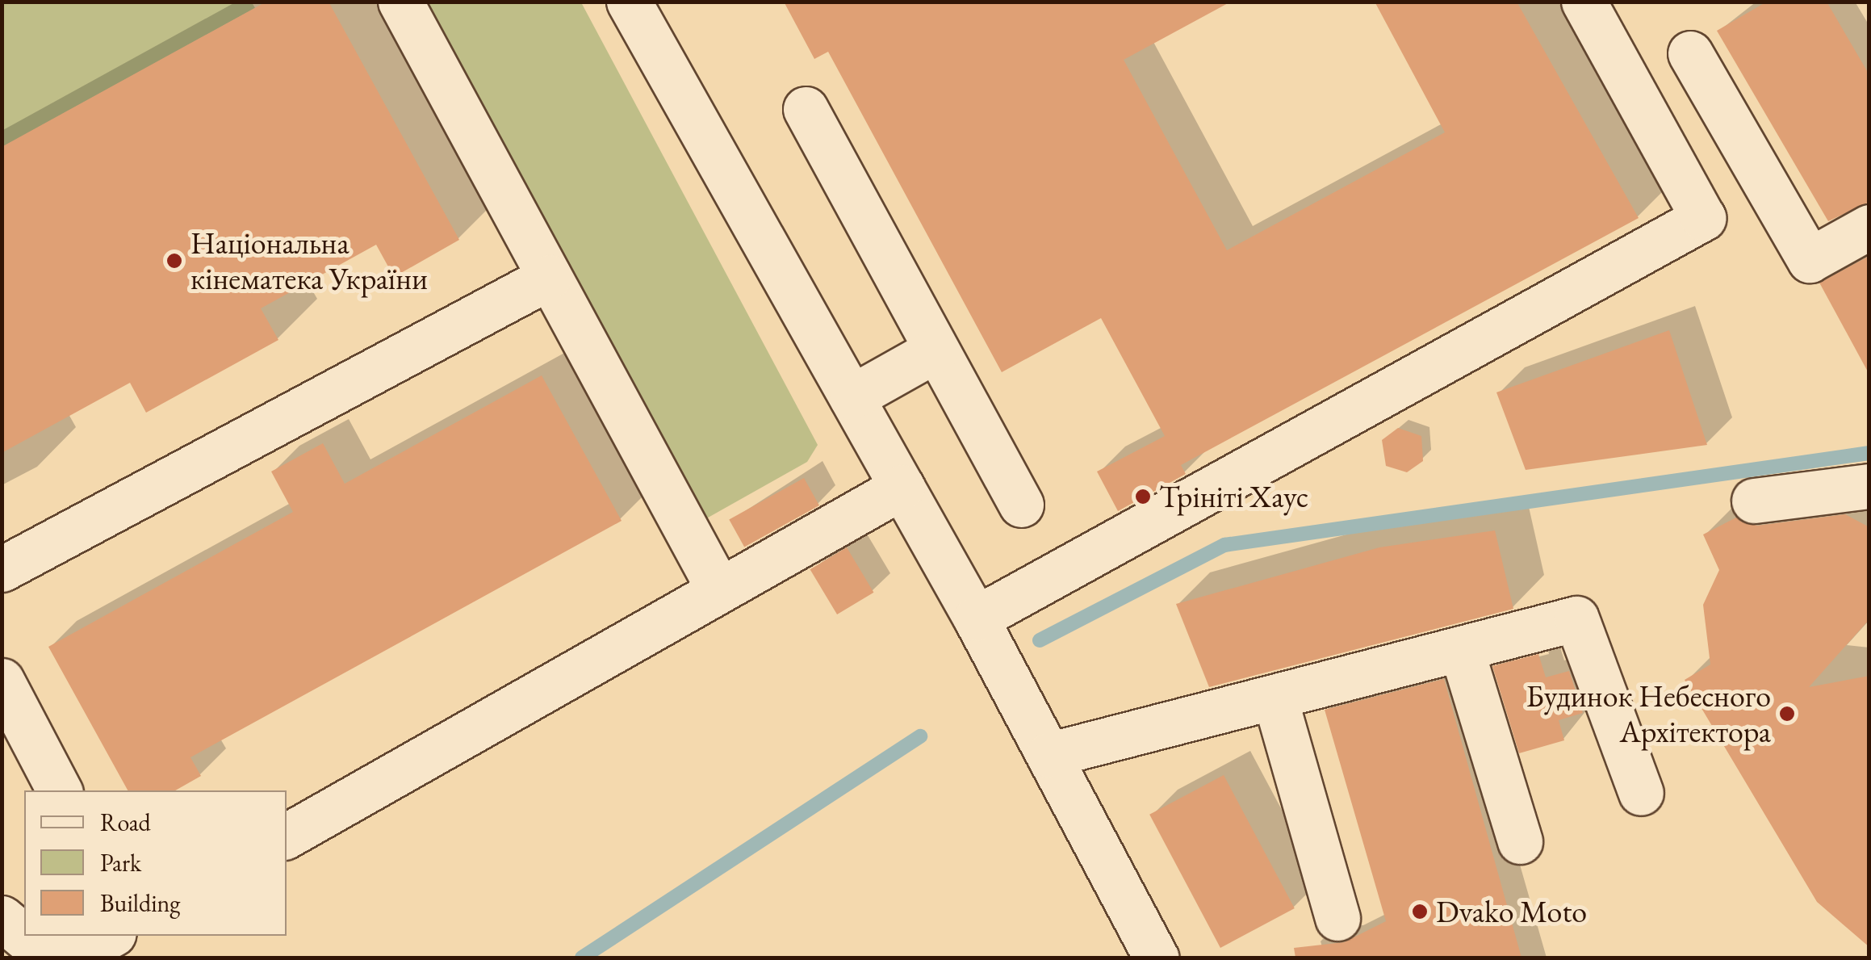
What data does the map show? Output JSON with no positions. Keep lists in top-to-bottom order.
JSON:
{
  "places": [
    "Національна кінематека України",
    "Трініті Хаус",
    "Будинок Небесного Архітектора",
    "Dvako Moto"
  ],
  "legend": ["Road", "Park", "Building"]
}
